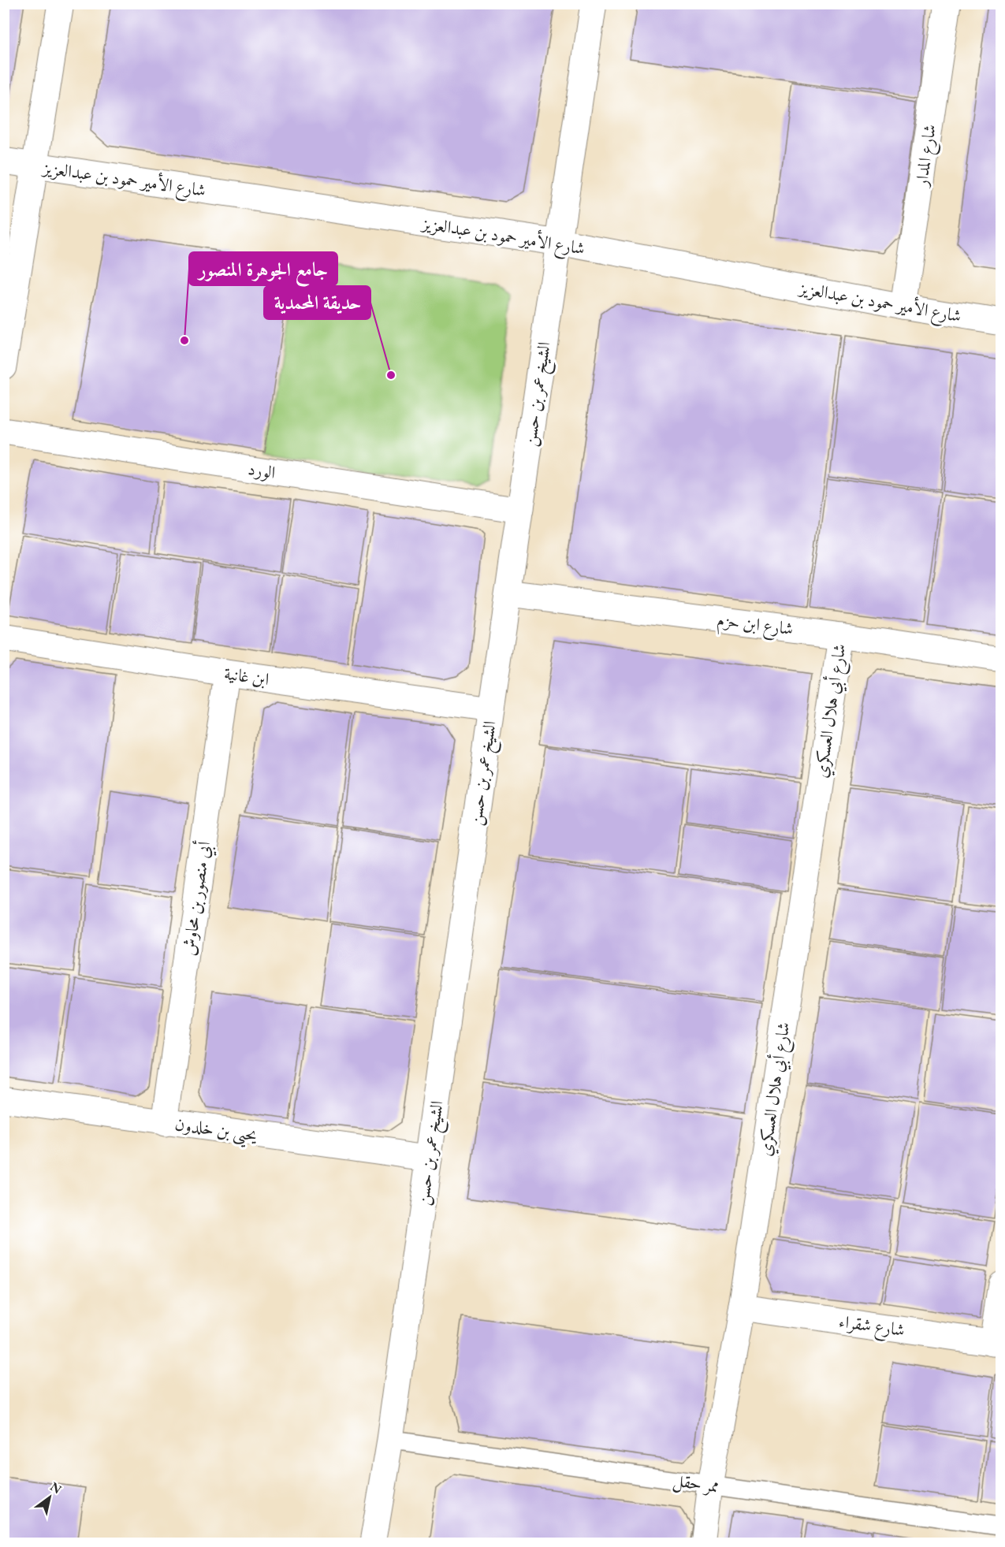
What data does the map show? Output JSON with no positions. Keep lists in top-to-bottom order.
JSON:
{
  "streets": {
    "street": [
      "شارع المدار",
      "شارع الأمير حمود بن عبدالعزيز",
      "الشيخ عمر بن حسن",
      "الورد",
      "شارع ابن حزم",
      "ابن غانية",
      "شارع أبي هلال العسكري",
      "أبي منصور بن محاوش",
      "يحيى بن خلدون",
      "شارع شقراء"
    ],
    "lane": ["ممر حقل"]
  },
  "crossings": [
    ["شارع المدار", "شارع الأمير حمود بن عبدالعزيز"],
    ["شارع الأمير حمود بن عبدالعزيز", "الشيخ عمر بن حسن"],
    ["الشيخ عمر بن حسن", "الورد"],
    ["الشيخ عمر بن حسن", "شارع ابن حزم"],
    ["الشيخ عمر بن حسن", "ابن غانية"],
    ["الشيخ عمر بن حسن", "يحيى بن خلدون"],
    ["الشيخ عمر بن حسن", "ممر حقل"],
    ["شارع ابن حزم", "شارع أبي هلال العسكري"],
    ["ابن غانية", "أبي منصور بن محاوش"],
    ["شارع أبي هلال العسكري", "شارع شقراء"],
    ["شارع أبي هلال العسكري", "ممر حقل"],
    ["أبي منصور بن محاوش", "يحيى بن خلدون"]
  ],
  "places": ["جامع الجوهرة المنصور", "حديقة المحمدية"],
  "north": "top right"
}
